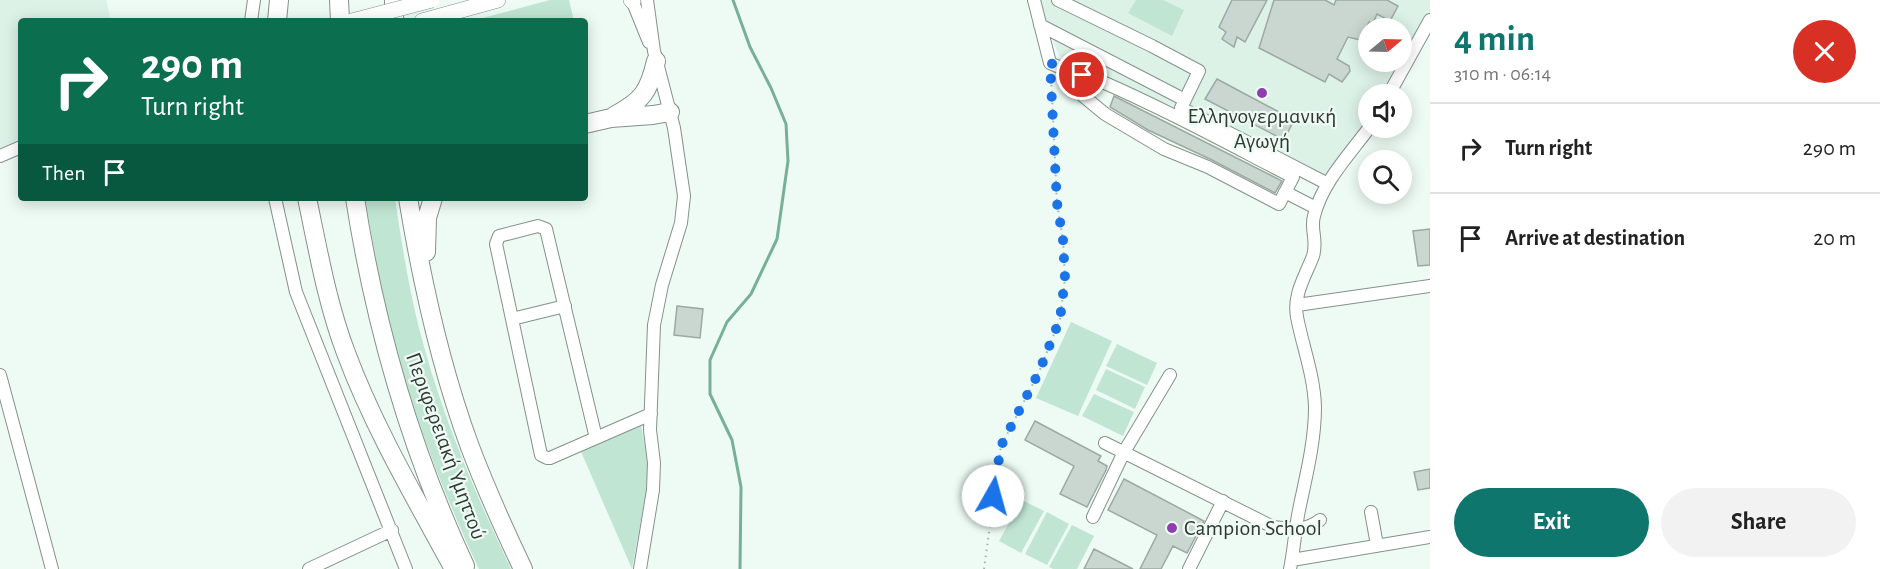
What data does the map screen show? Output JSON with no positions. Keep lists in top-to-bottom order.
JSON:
{
  "streets": {
    "highway": ["Περιφερειακή Υμηττού"]
  },
  "places": ["Ελληνογερμανική Αγωγή", "Campion School"],
  "north": "right",
  "page": {
    "heading": ["4 min", "310 m · 06:14"],
    "turn": ["290 m", "Turn right"],
    "list": [
      {
        "name": "Turn right",
        "value": "290 m"
      },
      {
        "name": "Arrive at destination",
        "value": "20 m"
      }
    ],
    "then": "Then",
    "buttons": ["Exit", "Share"]
  }
}
